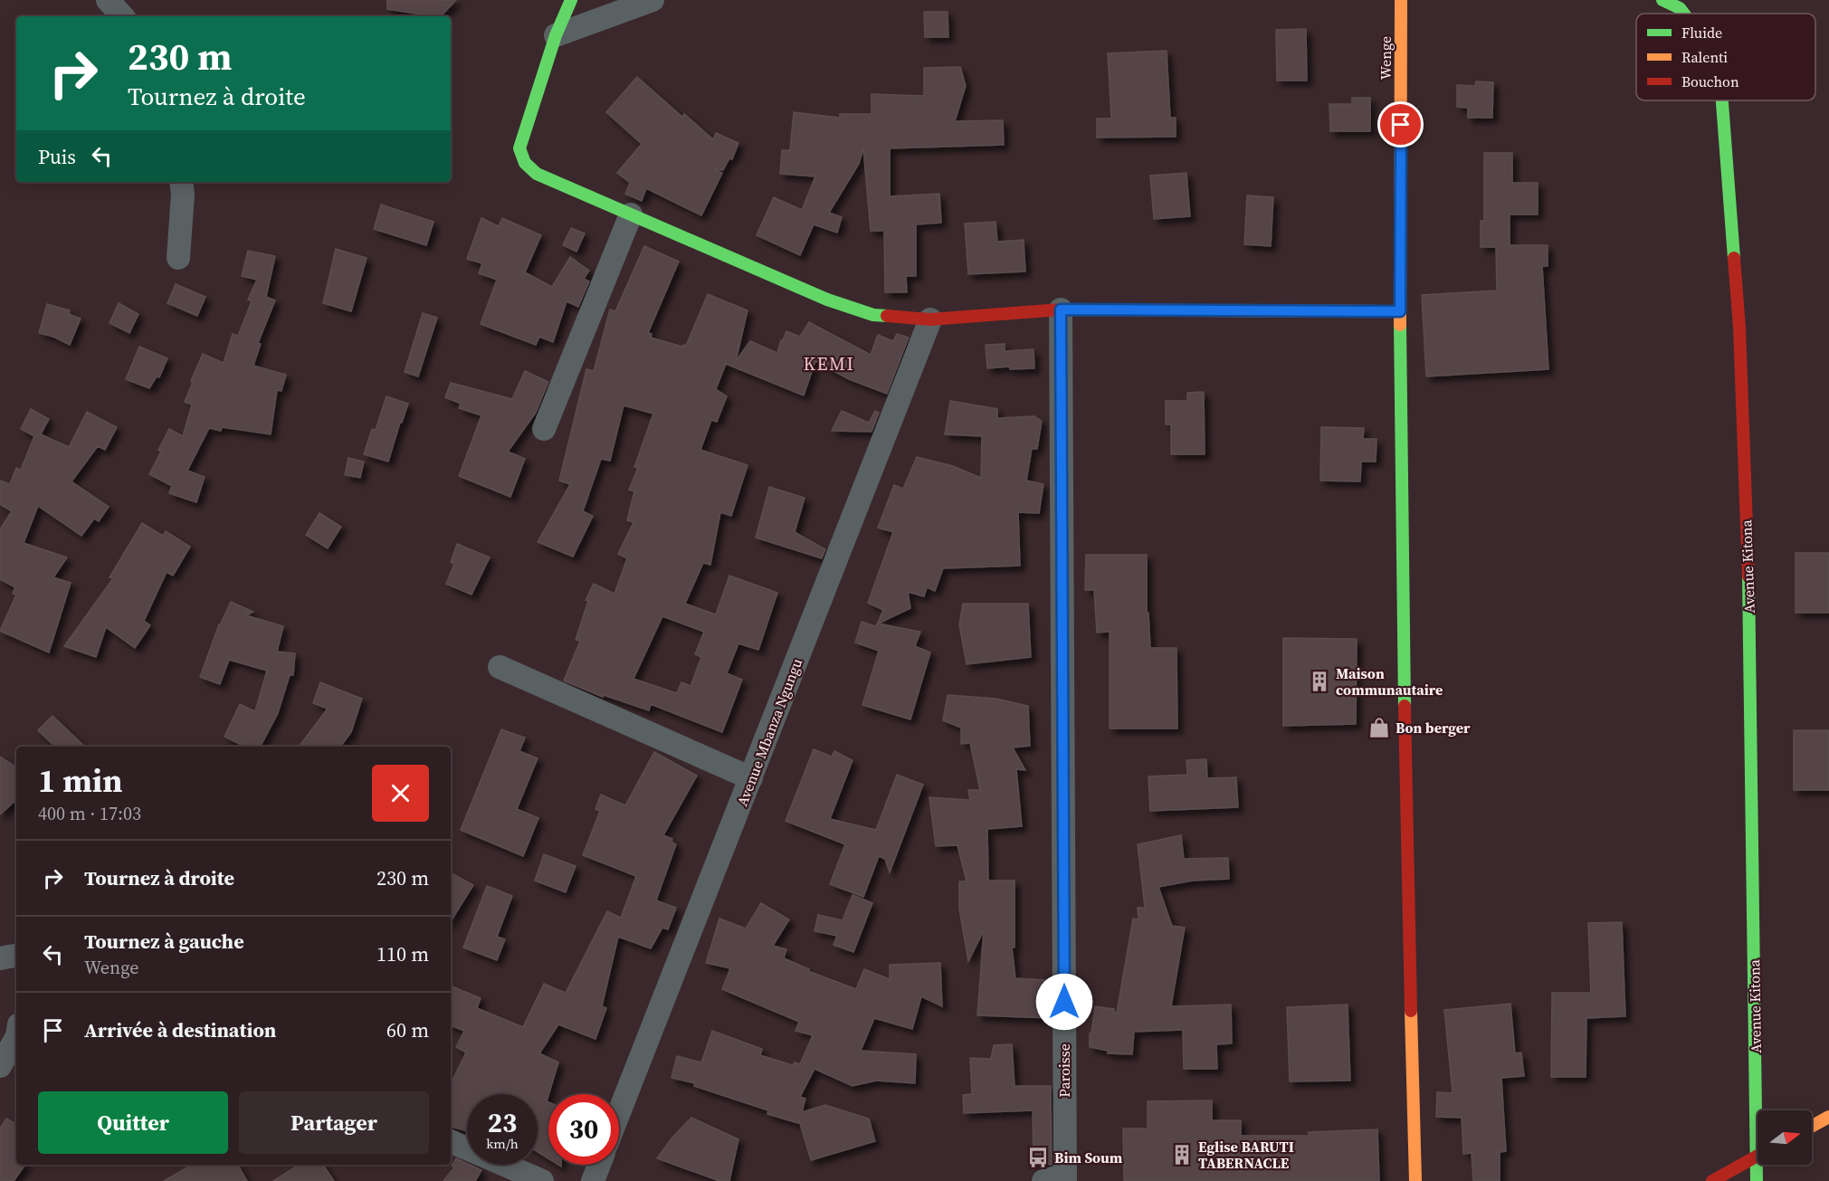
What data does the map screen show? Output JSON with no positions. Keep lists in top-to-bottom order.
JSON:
{
  "streets": {
    "street": [
      "Wenge",
      "Avenue Kitona",
      "Avenue Mbanza Ngungu",
      "Paroisse"
    ]
  },
  "districts": ["KEMI"],
  "places": {
    "building": ["Maison communautaire", "Eglise BARUTI TABERNACLE"],
    "shop": ["Bon berger"],
    "bus stop": ["Bim Soum"]
  },
  "legend": ["Fluide", "Ralenti", "Bouchon"],
  "north": "right",
  "page": {
    "turn": ["230 m", "Tournez à droite"],
    "then": "Puis",
    "heading": ["1 min", "400 m · 17:03"],
    "list": [
      {
        "name": "Tournez à droite",
        "value": "230 m"
      },
      {
        "name": "Tournez à gauche",
        "note": "Wenge",
        "value": "110 m"
      },
      {
        "name": "Arrivée à destination",
        "value": "60 m"
      }
    ],
    "buttons": ["Quitter", "Partager"],
    "speed": "23 km/h",
    "limit": "30"
  }
}
